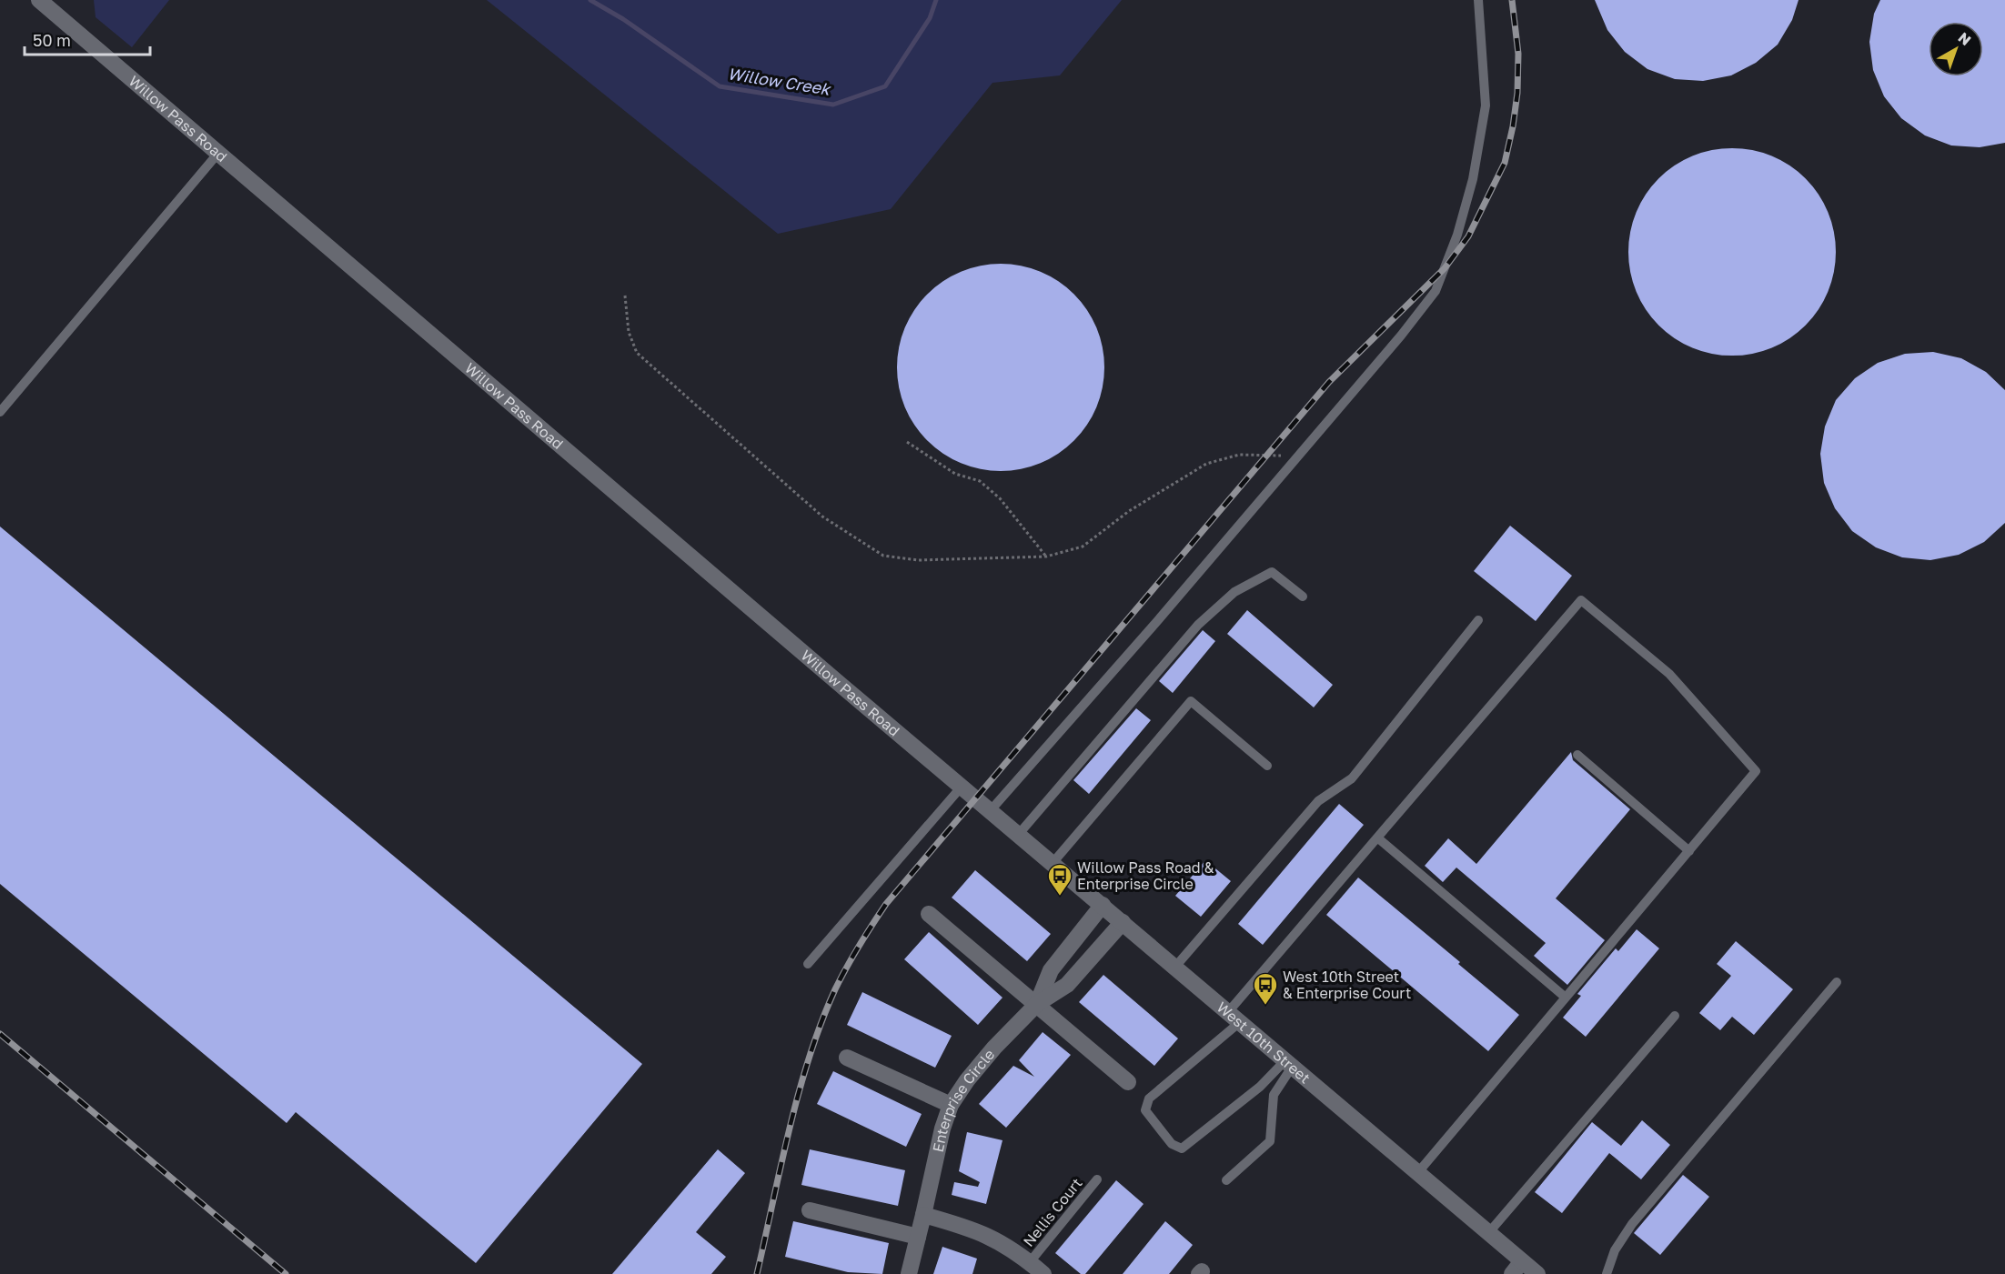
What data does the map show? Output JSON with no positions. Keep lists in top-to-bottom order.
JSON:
{
  "streets": {
    "main road": ["Willow Pass Road", "West 10th Street", "Enterprise Circle"],
    "lane": ["Nellis Court"]
  },
  "crossings": [
    ["Willow Pass Road", "West 10th Street"],
    ["West 10th Street", "Enterprise Circle"]
  ],
  "water": ["Willow Creek"],
  "places": {
    "bus stop": ["Willow Pass Road & Enterprise Circle", "West 10th Street & Enterprise Court"]
  },
  "scale_bar": "50 m",
  "north": "top right"
}
